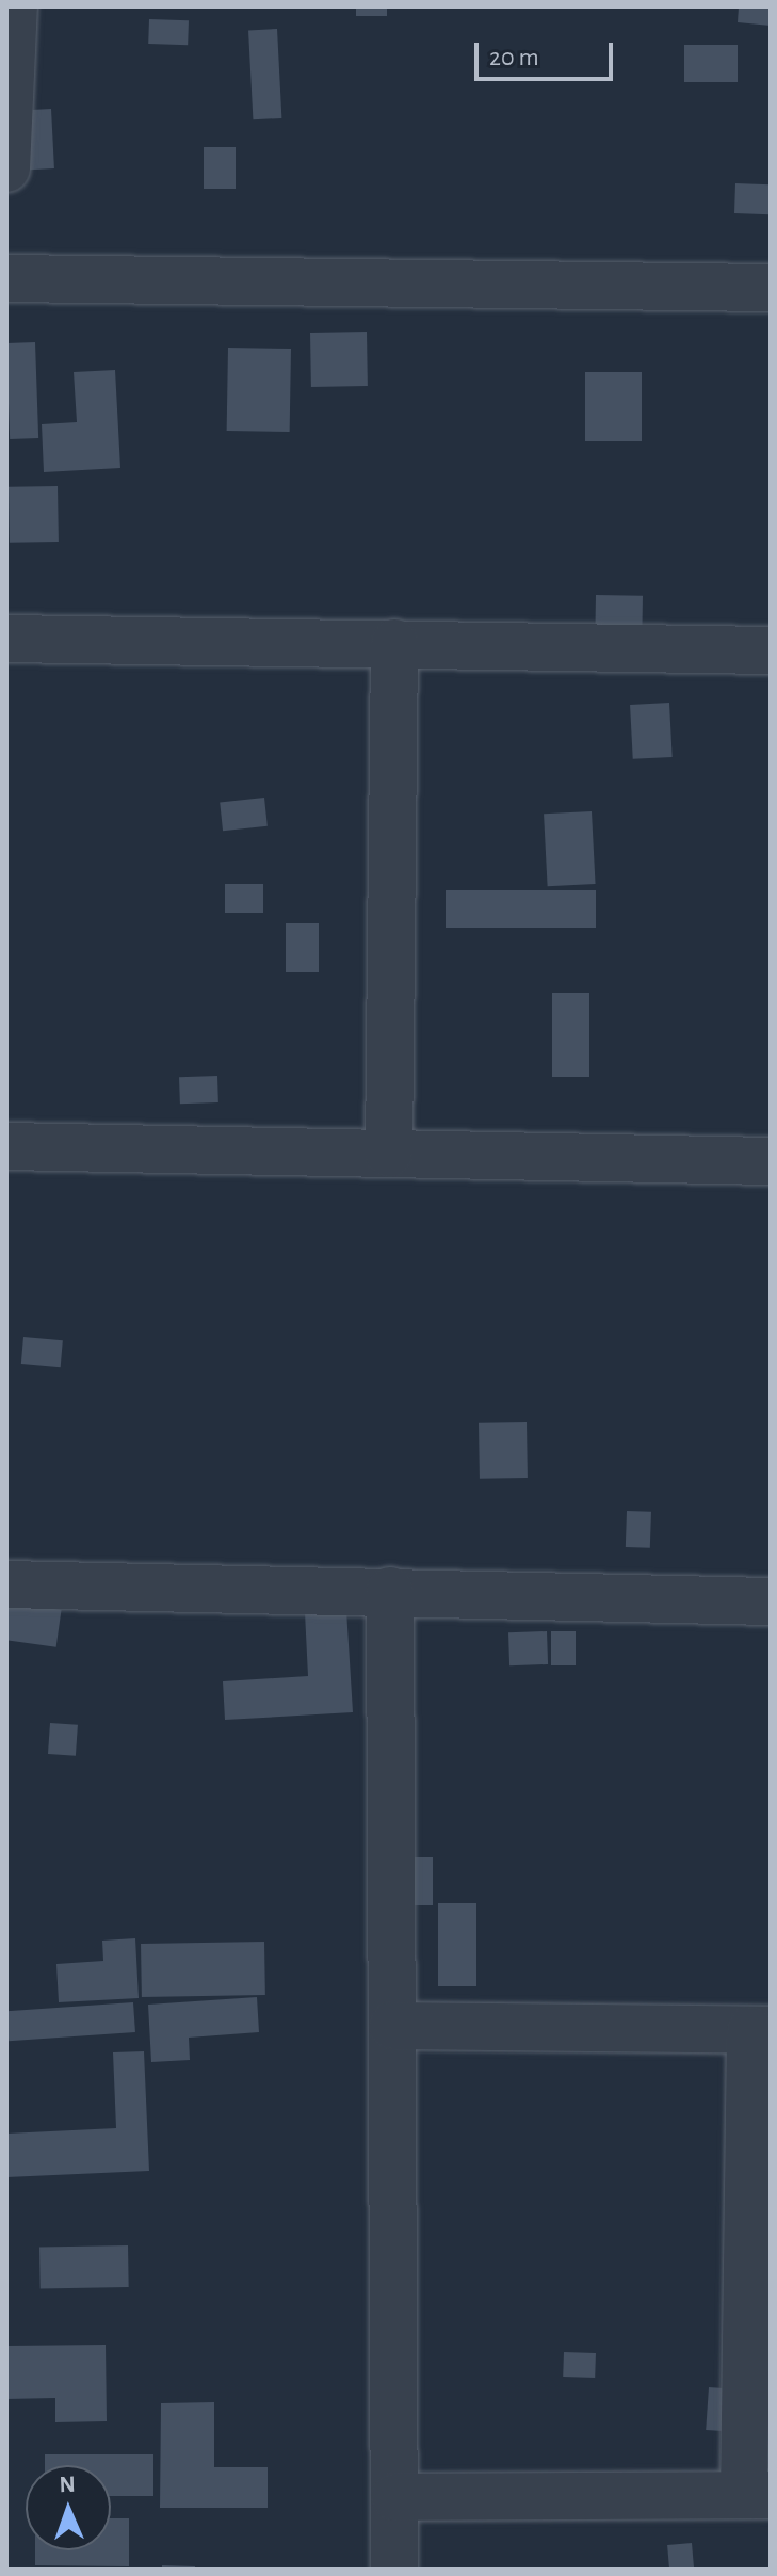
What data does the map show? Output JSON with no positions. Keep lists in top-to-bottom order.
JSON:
{
  "scale_bar": "20 m",
  "north": "top"
}
